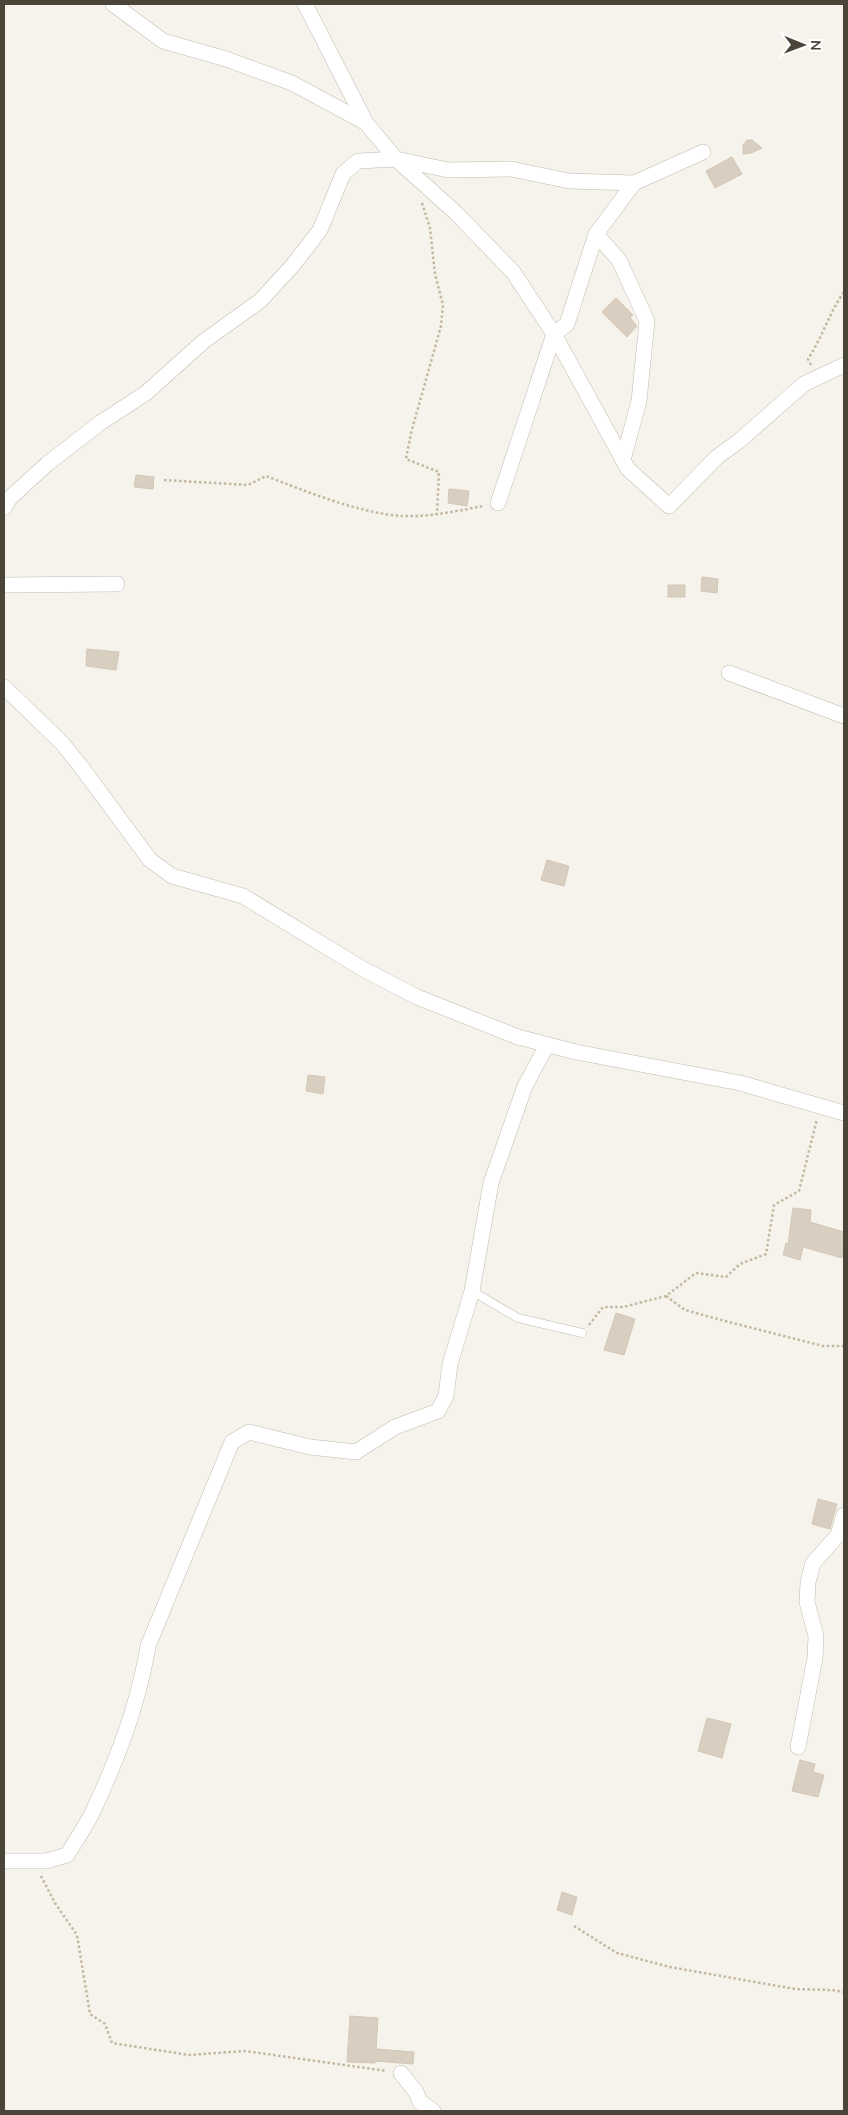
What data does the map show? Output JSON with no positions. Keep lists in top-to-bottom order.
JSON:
{
  "north": "right"
}
